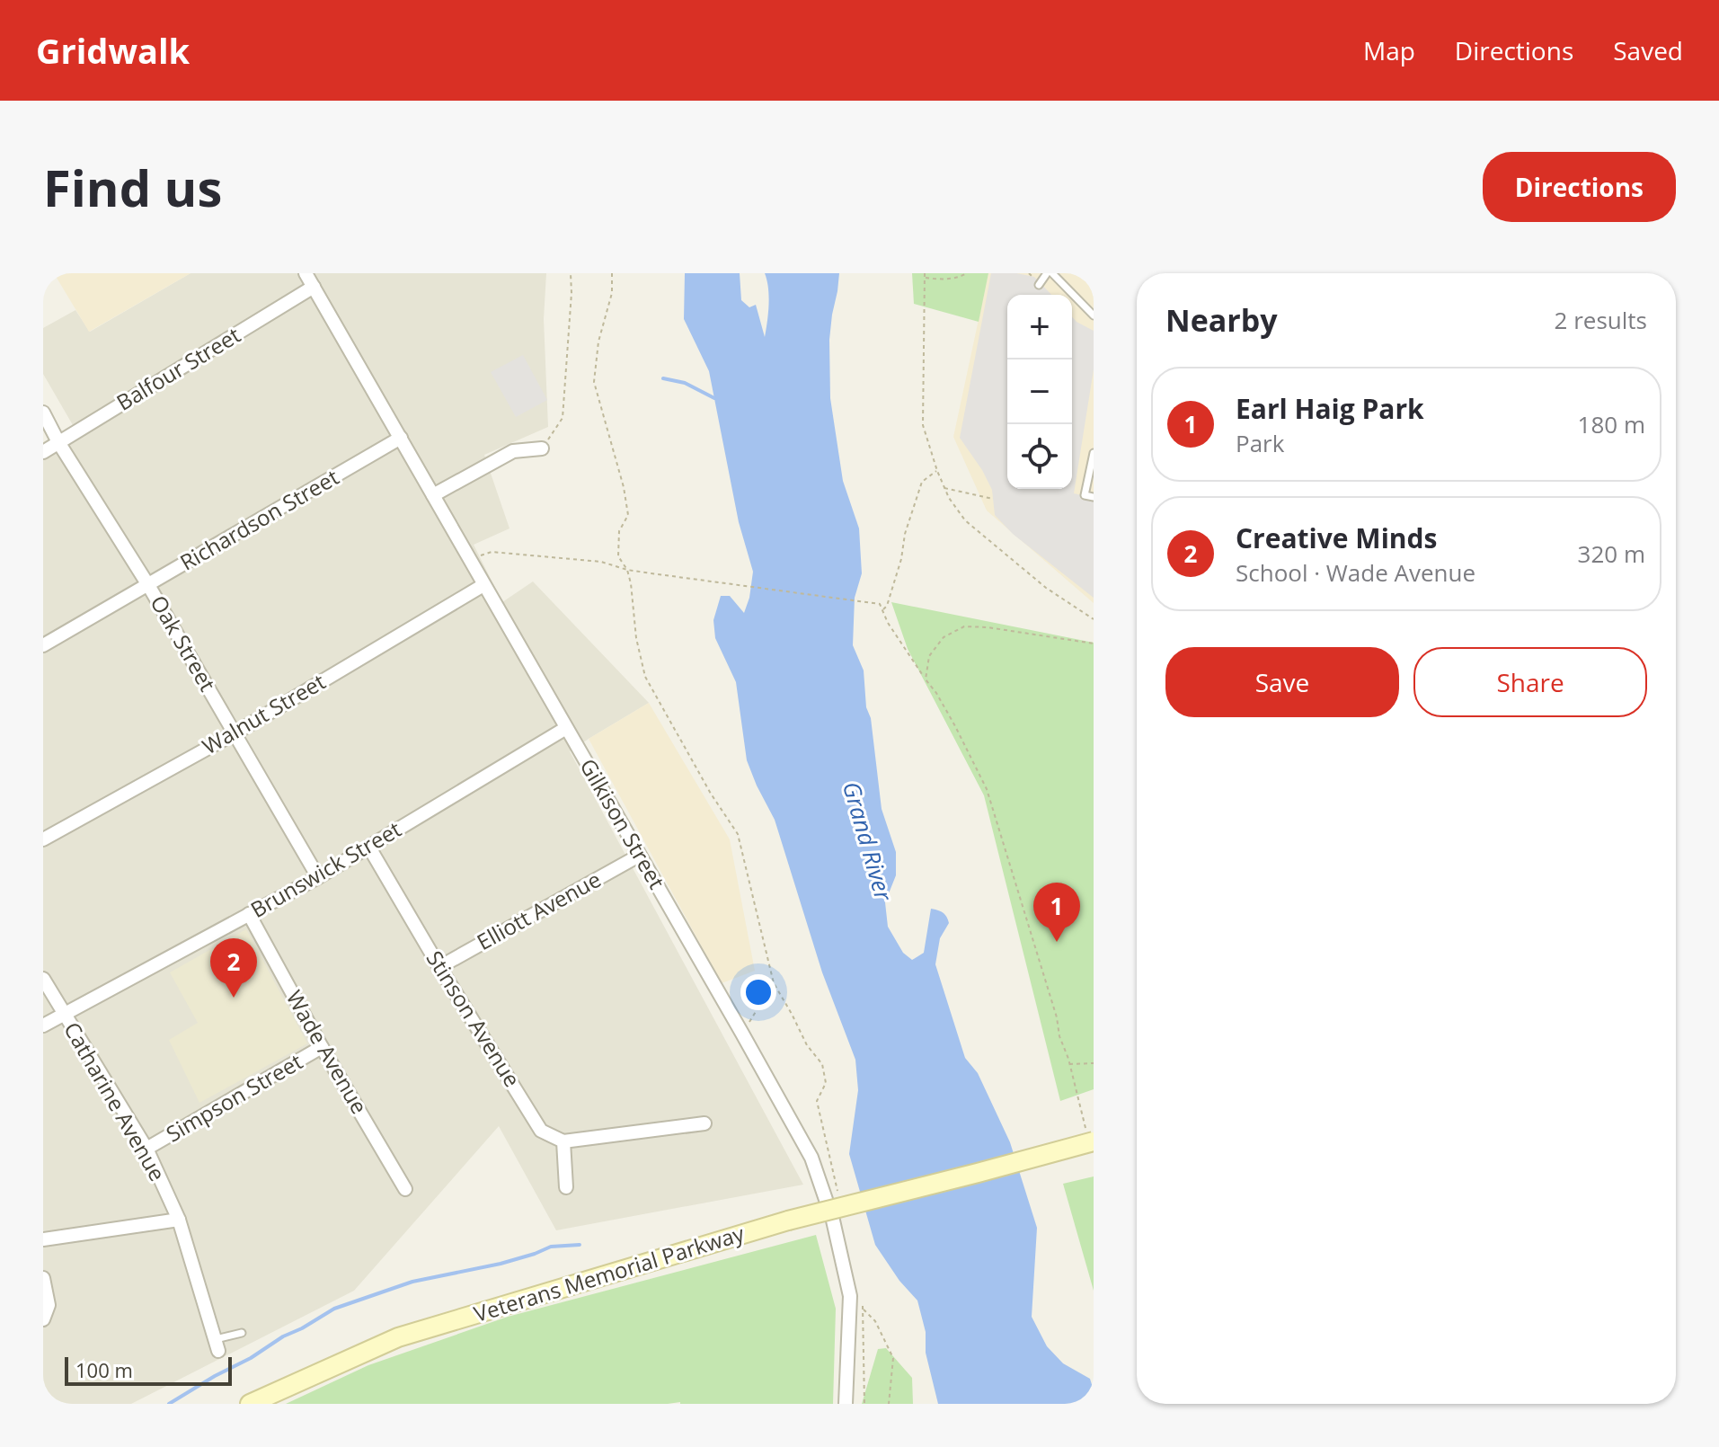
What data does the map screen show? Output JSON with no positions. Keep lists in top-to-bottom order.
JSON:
{
  "streets": {
    "main road": ["Veterans Memorial Parkway"],
    "street": [
      "Balfour Street",
      "Richardson Street",
      "Oak Street",
      "Walnut Street",
      "Gilkison Street",
      "Brunswick Street",
      "Elliott Avenue",
      "Stinson Avenue",
      "Wade Avenue",
      "Simpson Street",
      "Catharine Avenue"
    ]
  },
  "crossings": [
    ["Balfour Street", "Oak Street"],
    ["Balfour Street", "Gilkison Street"],
    ["Richardson Street", "Oak Street"],
    ["Richardson Street", "Gilkison Street"],
    ["Oak Street", "Walnut Street"],
    ["Oak Street", "Brunswick Street"],
    ["Walnut Street", "Gilkison Street"],
    ["Gilkison Street", "Brunswick Street"],
    ["Gilkison Street", "Elliott Avenue"],
    ["Brunswick Street", "Stinson Avenue"],
    ["Brunswick Street", "Wade Avenue"],
    ["Brunswick Street", "Catharine Avenue"],
    ["Elliott Avenue", "Stinson Avenue"],
    ["Wade Avenue", "Simpson Street"],
    ["Simpson Street", "Catharine Avenue"]
  ],
  "water": ["Grand River"],
  "scale_bar": "100 m",
  "page": {
    "header": "Gridwalk",
    "nav": ["Map", "Directions", "Saved"],
    "buttons": [
      "Directions",
      ["Save", "Share"]
    ],
    "title": "Find us",
    "heading": ["Nearby", "2 results"],
    "map_buttons": ["+", "−"],
    "list": [
      {
        "mark": "1",
        "name": "Earl Haig Park",
        "note": "Park",
        "value": "180 m"
      },
      {
        "mark": "2",
        "name": "Creative Minds",
        "note": "School · Wade Avenue",
        "value": "320 m"
      }
    ],
    "pins": ["1", "2"],
    "scale": "100 m"
  }
}
